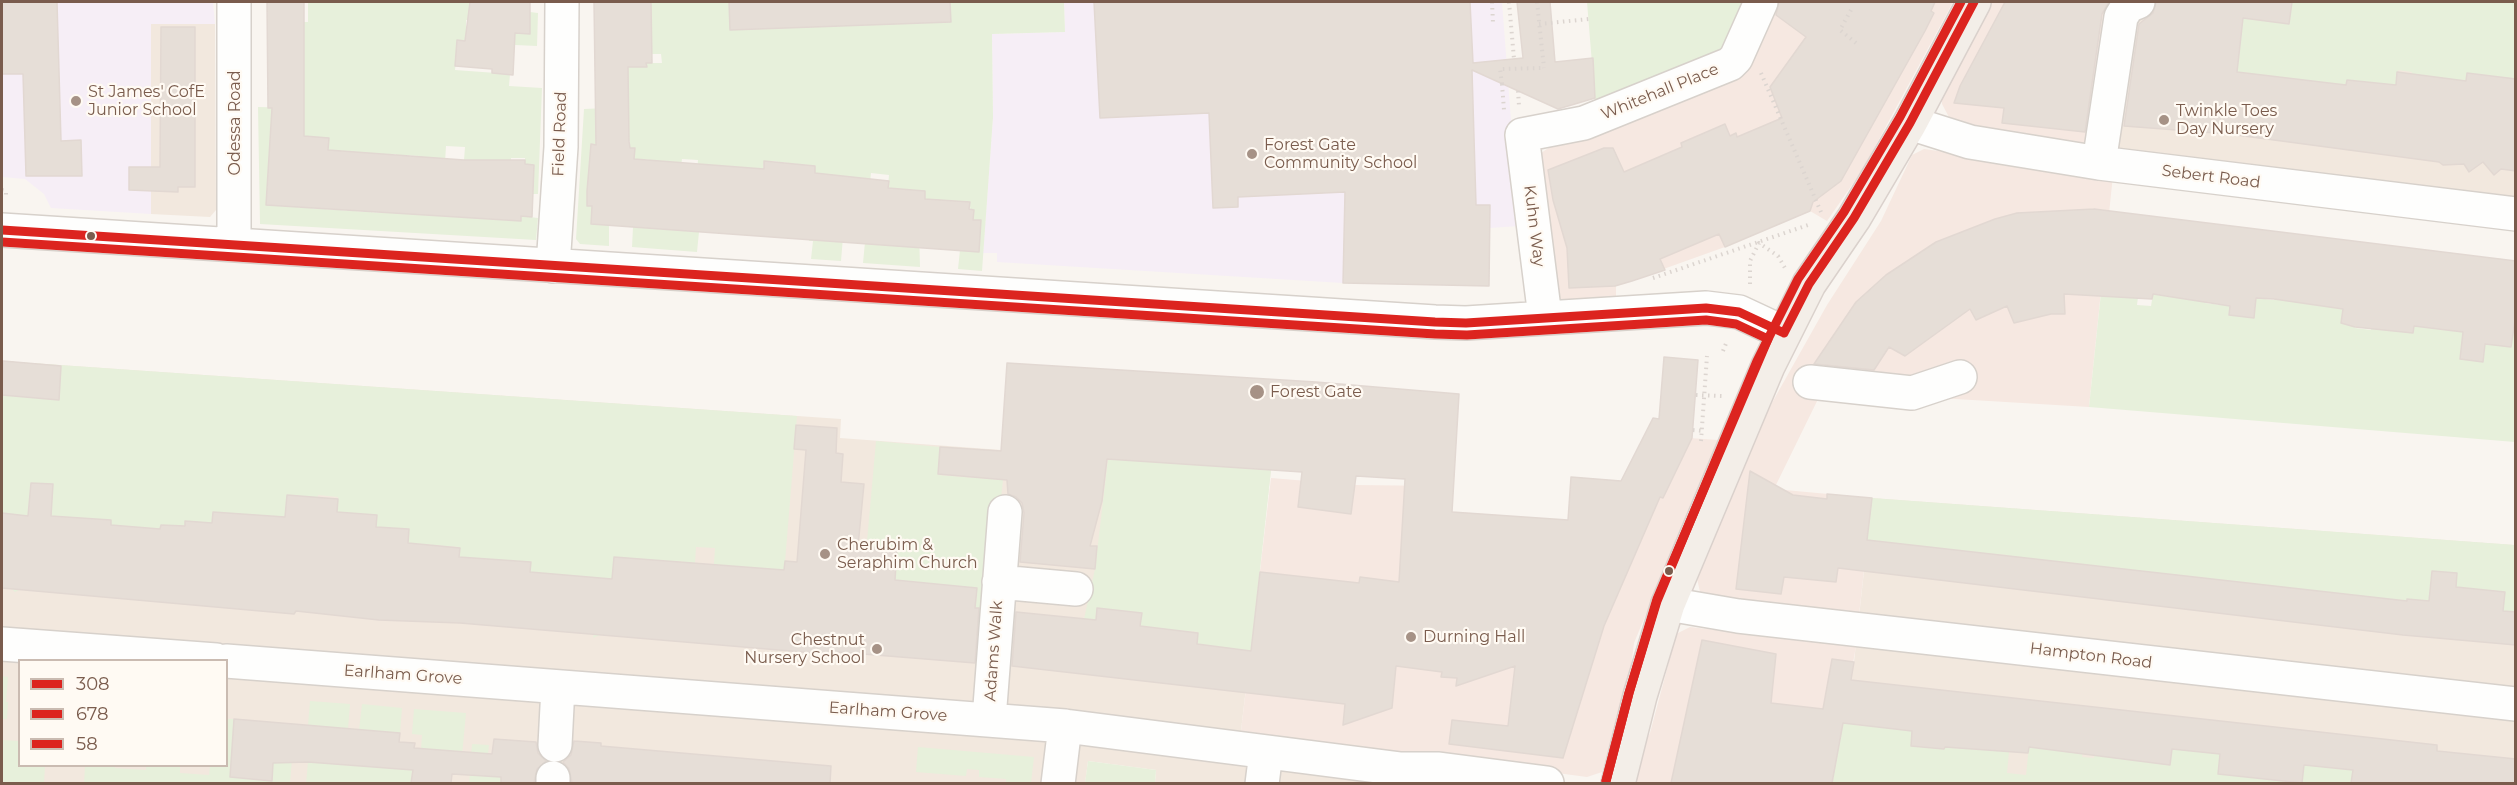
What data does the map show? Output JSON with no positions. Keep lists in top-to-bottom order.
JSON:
{
  "streets": {
    "street": [
      "Whitehall Place",
      "Odessa Road",
      "Field Road",
      "Sebert Road",
      "Kuhn Way",
      "Adams Walk",
      "Hampton Road",
      "Earlham Grove"
    ]
  },
  "crossings": [
    ["Whitehall Place", "Kuhn Way"],
    ["Adams Walk", "Earlham Grove"]
  ],
  "places": [
    "St James' CofE Junior School",
    "Twinkle Toes Day Nursery",
    "Forest Gate Community School",
    "Forest Gate",
    "Cherubim & Seraphim Church",
    "Durning Hall",
    "Chestnut Nursery School"
  ],
  "lines": ["transit line 308", "transit line 58", "transit line 678"],
  "legend": ["308", "678", "58"]
}
